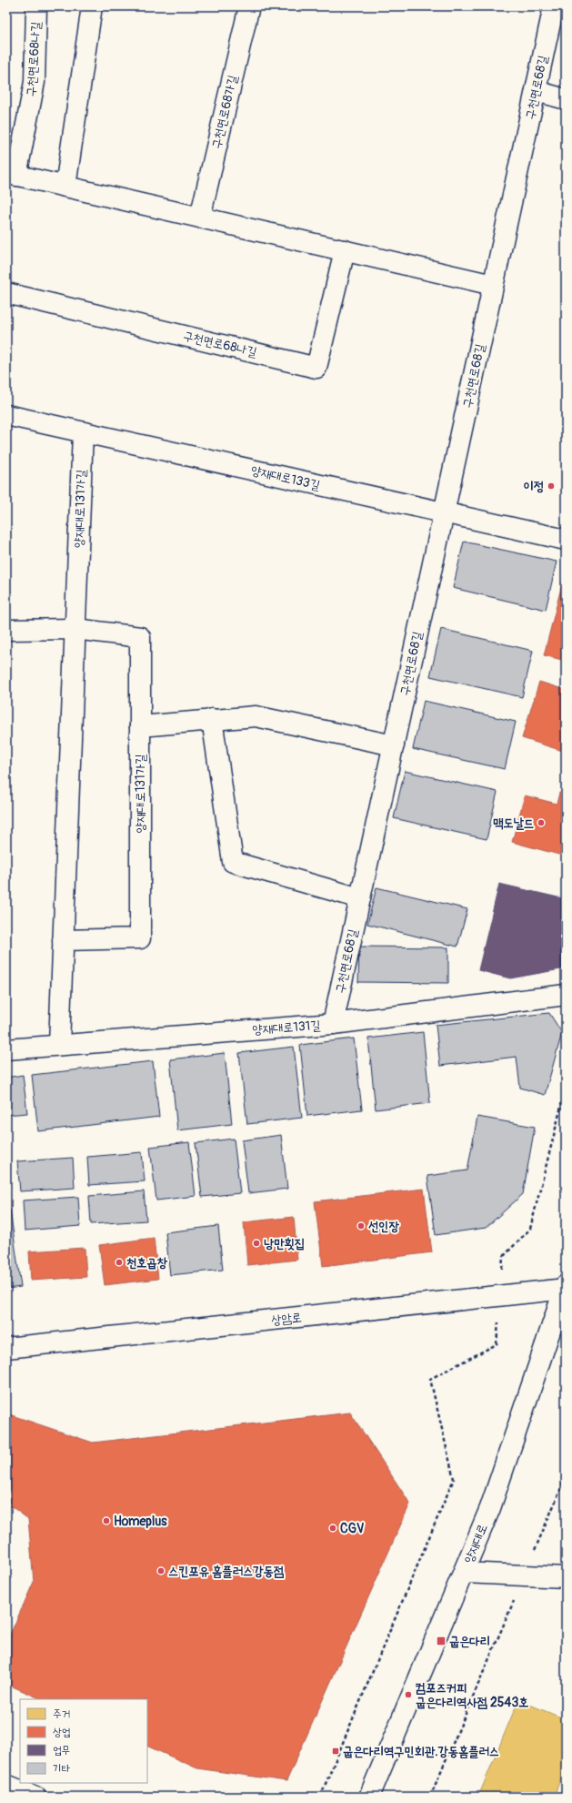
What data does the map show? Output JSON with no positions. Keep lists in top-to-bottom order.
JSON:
{
  "streets": {
    "street": [
      "구천면로68나길",
      "구천면로68길",
      "구천면로68가길",
      "양재대로133길",
      "양재대로131가길",
      "양재대로131길",
      "상암로",
      "양재대로"
    ]
  },
  "crossings": [
    ["구천면로68나길", "구천면로68길"],
    ["구천면로68나길", "구천면로68가길"],
    ["구천면로68길", "양재대로133길"],
    ["구천면로68길", "양재대로131길"],
    ["양재대로133길", "양재대로131가길"],
    ["양재대로131가길", "양재대로131길"],
    ["상암로", "양재대로"]
  ],
  "places": {
    "other": [
      "이정",
      "맥도날드",
      "선인장",
      "낭만횟집",
      "천호곱창",
      "Homeplus",
      "CGV",
      "스킨포유 홈플러스강동점",
      "컴포즈커피 굽은다리역사점 2543호"
    ],
    "transit": ["굽은다리", "굽은다리역구민회관.강동홈플러스"]
  },
  "legend": [
    "주거",
    "상업",
    "업무",
    "기타"
  ]
}
